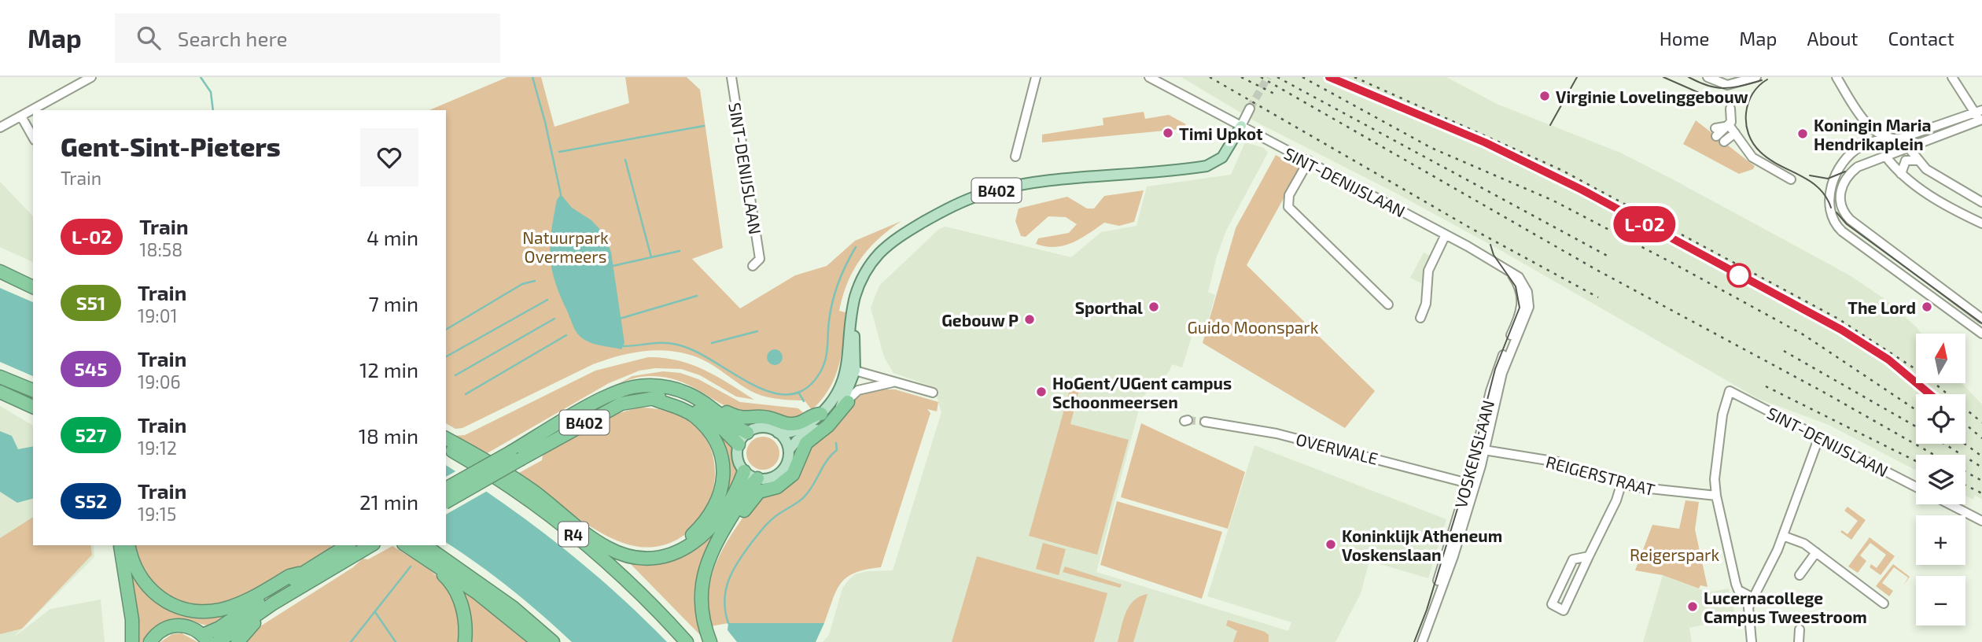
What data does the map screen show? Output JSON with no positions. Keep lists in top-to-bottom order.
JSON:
{
  "streets": {
    "highway": ["B402", "R4"],
    "street": [
      "SINT-DENIJSLAAN",
      "OVERWALE",
      "VOSKENSLAAN",
      "REIGERSTRAAT"
    ]
  },
  "crossings": [
    ["SINT-DENIJSLAAN", "B402"],
    ["SINT-DENIJSLAAN", "VOSKENSLAAN"],
    ["SINT-DENIJSLAAN", "REIGERSTRAAT"],
    ["OVERWALE", "VOSKENSLAAN"],
    ["VOSKENSLAAN", "REIGERSTRAAT"]
  ],
  "parks": ["Natuurpark Overmeers", "Guido Moonspark", "Reigerspark"],
  "places": [
    "Virginie Lovelinggebouw",
    "Timi Upkot",
    "Koningin Maria Hendrikaplein",
    "Sporthal",
    "The Lord",
    "Gebouw P",
    "HoGent/UGent campus Schoonmeersen",
    "Koninklijk Atheneum Voskenslaan",
    "Lucernacollege Campus Tweestroom"
  ],
  "north": "top",
  "page": {
    "header": "Map",
    "search": "Search here",
    "nav": [
      "Home",
      "Map",
      "About",
      "Contact"
    ],
    "on_map": "L-02",
    "heading": ["Gent-Sint-Pieters", "Train"],
    "list": [
      {
        "mark": "L-02",
        "name": "Train",
        "note": "18:58",
        "value": "4 min"
      },
      {
        "mark": "S51",
        "name": "Train",
        "note": "19:01",
        "value": "7 min"
      },
      {
        "mark": "545",
        "name": "Train",
        "note": "19:06",
        "value": "12 min"
      },
      {
        "mark": "527",
        "name": "Train",
        "note": "19:12",
        "value": "18 min"
      },
      {
        "mark": "S52",
        "name": "Train",
        "note": "19:15",
        "value": "21 min"
      }
    ],
    "map_buttons": ["+", "−"]
  }
}
